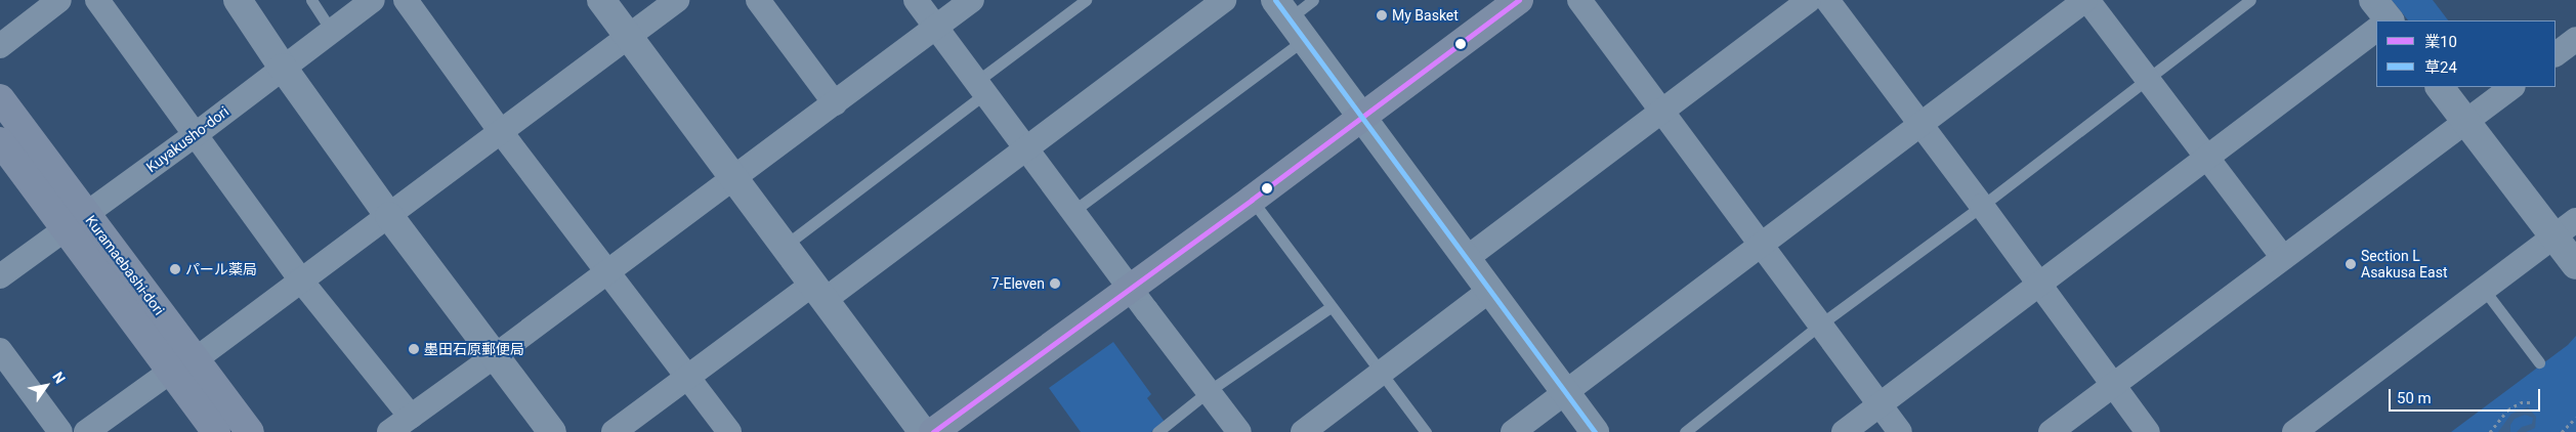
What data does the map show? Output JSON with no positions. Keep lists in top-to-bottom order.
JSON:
{
  "streets": {
    "main road": ["Kuramaebashi-dori"],
    "street": ["Kuyakusho-dori"]
  },
  "crossings": [
    ["Kuyakusho-dori", "Kuramaebashi-dori"]
  ],
  "places": [
    "My Basket",
    "Section L Asakusa East",
    "パール薬局",
    "7-Eleven",
    "墨田石原郵便局"
  ],
  "lines": ["transit line 業10", "transit line 草24"],
  "legend": ["業10", "草24"],
  "scale_bar": "50 m",
  "north": "top right"
}
